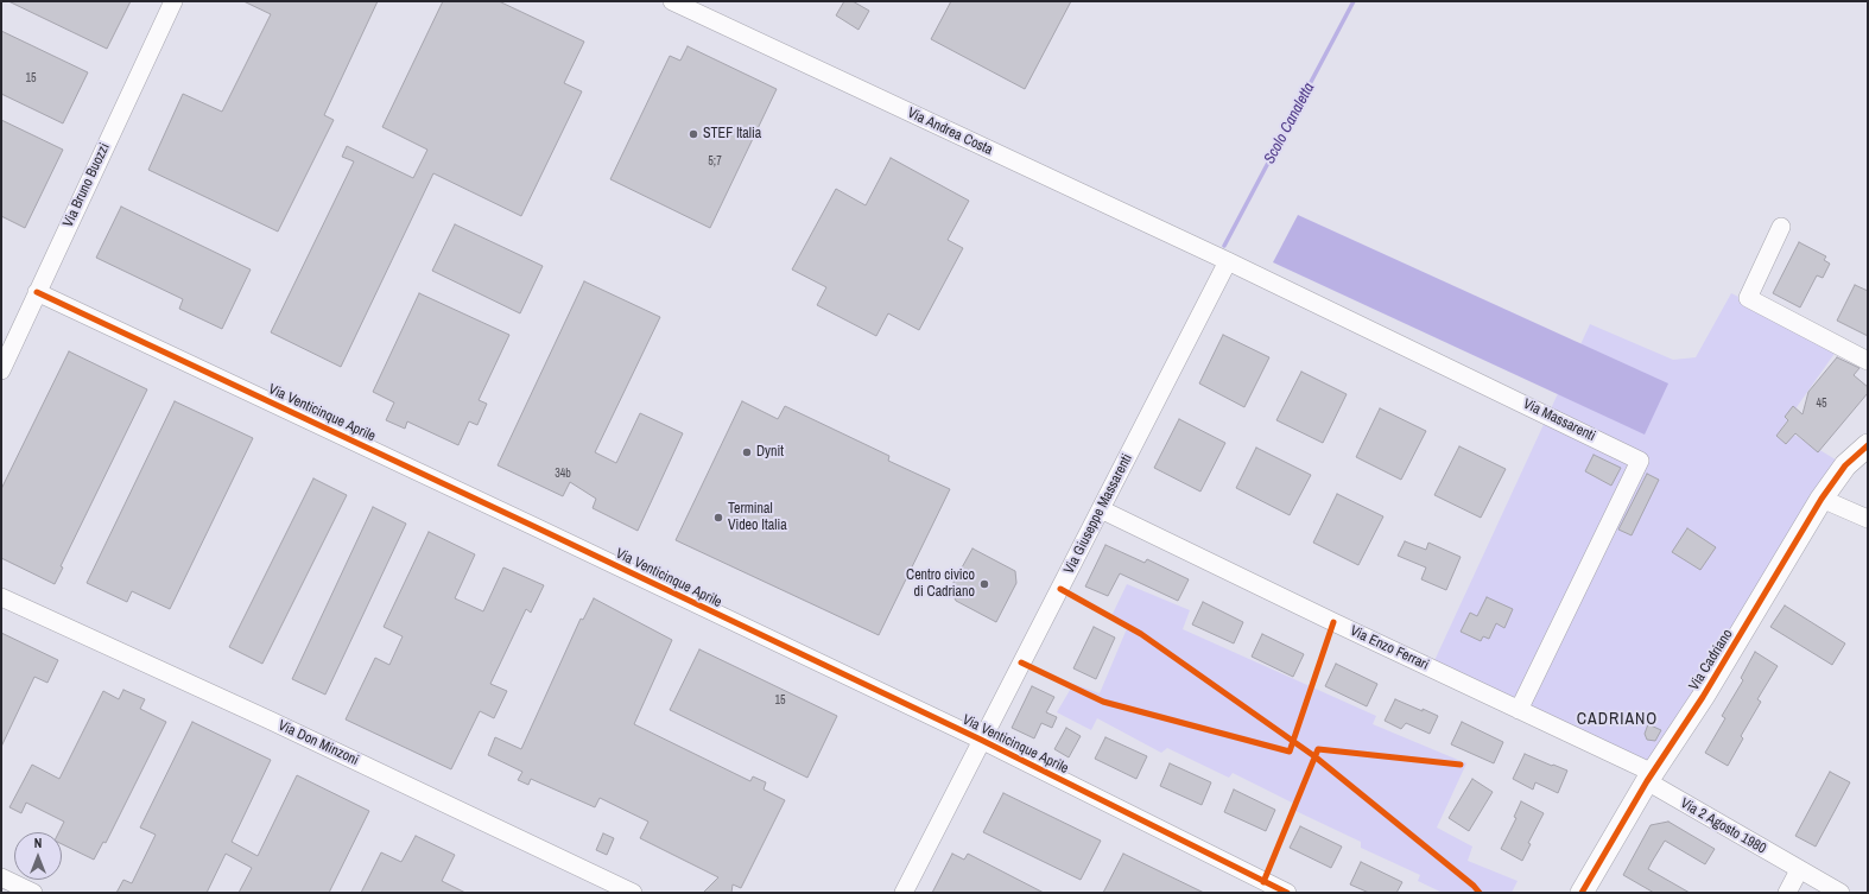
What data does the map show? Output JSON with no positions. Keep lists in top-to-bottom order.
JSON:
{
  "streets": {
    "street": [
      "Via Andrea Costa",
      "Via Bruno Buozzi",
      "Via Venticinque Aprile",
      "Via Massarenti",
      "Via Giuseppe Massarenti",
      "Via Enzo Ferrari",
      "Via Cadriano",
      "Via Don Minzoni",
      "Via 2 Agosto 1980"
    ]
  },
  "crossings": [
    ["Via Andrea Costa", "Via Massarenti"],
    ["Via Andrea Costa", "Via Giuseppe Massarenti"],
    ["Via Bruno Buozzi", "Via Venticinque Aprile"],
    ["Via Venticinque Aprile", "Via Giuseppe Massarenti"],
    ["Via Massarenti", "Via Giuseppe Massarenti"],
    ["Via Massarenti", "Via Enzo Ferrari"],
    ["Via Giuseppe Massarenti", "Via Enzo Ferrari"],
    ["Via Enzo Ferrari", "Via Cadriano"],
    ["Via Enzo Ferrari", "Via 2 Agosto 1980"],
    ["Via Cadriano", "Via 2 Agosto 1980"]
  ],
  "districts": ["CADRIANO"],
  "water": ["Scolo Canaletta"],
  "places": [
    "STEF Italia",
    "Dynit",
    "Terminal Video Italia",
    "Centro civico di Cadriano"
  ],
  "house_numbers": [
    "15",
    "5;7",
    "45",
    "34b",
    "15"
  ],
  "north": "top"
}
